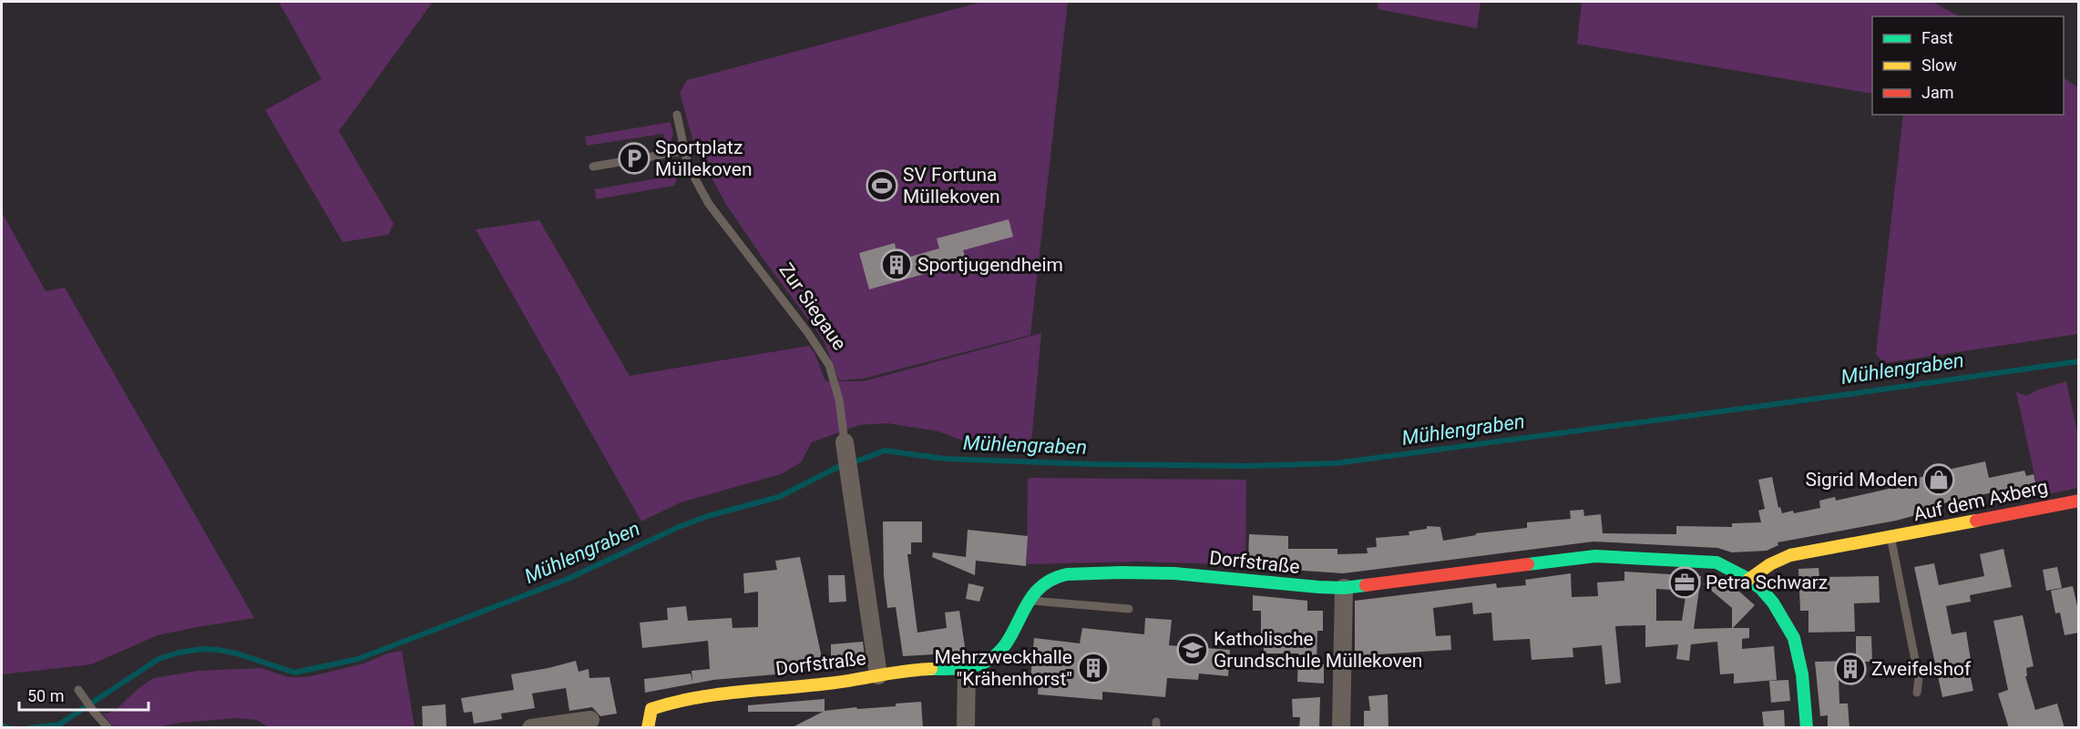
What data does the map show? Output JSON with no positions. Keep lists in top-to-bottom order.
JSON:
{
  "streets": {
    "street": ["Zur Siegaue", "Auf dem Axberg", "Dorfstraße"]
  },
  "crossings": [
    ["Zur Siegaue", "Dorfstraße"],
    ["Auf dem Axberg", "Dorfstraße"]
  ],
  "water": ["Mühlengraben"],
  "places": {
    "parking": ["Sportplatz Müllekoven"],
    "sports": ["SV Fortuna Müllekoven"],
    "building": ["Sportjugendheim", "Mehrzweckhalle \"Krähenhorst\"", "Zweifelshof"],
    "shop": ["Sigrid Moden"],
    "office": ["Petra Schwarz"],
    "school or university": ["Katholische Grundschule Müllekoven"]
  },
  "legend": ["Fast", "Slow", "Jam"],
  "scale_bar": "50 m"
}
